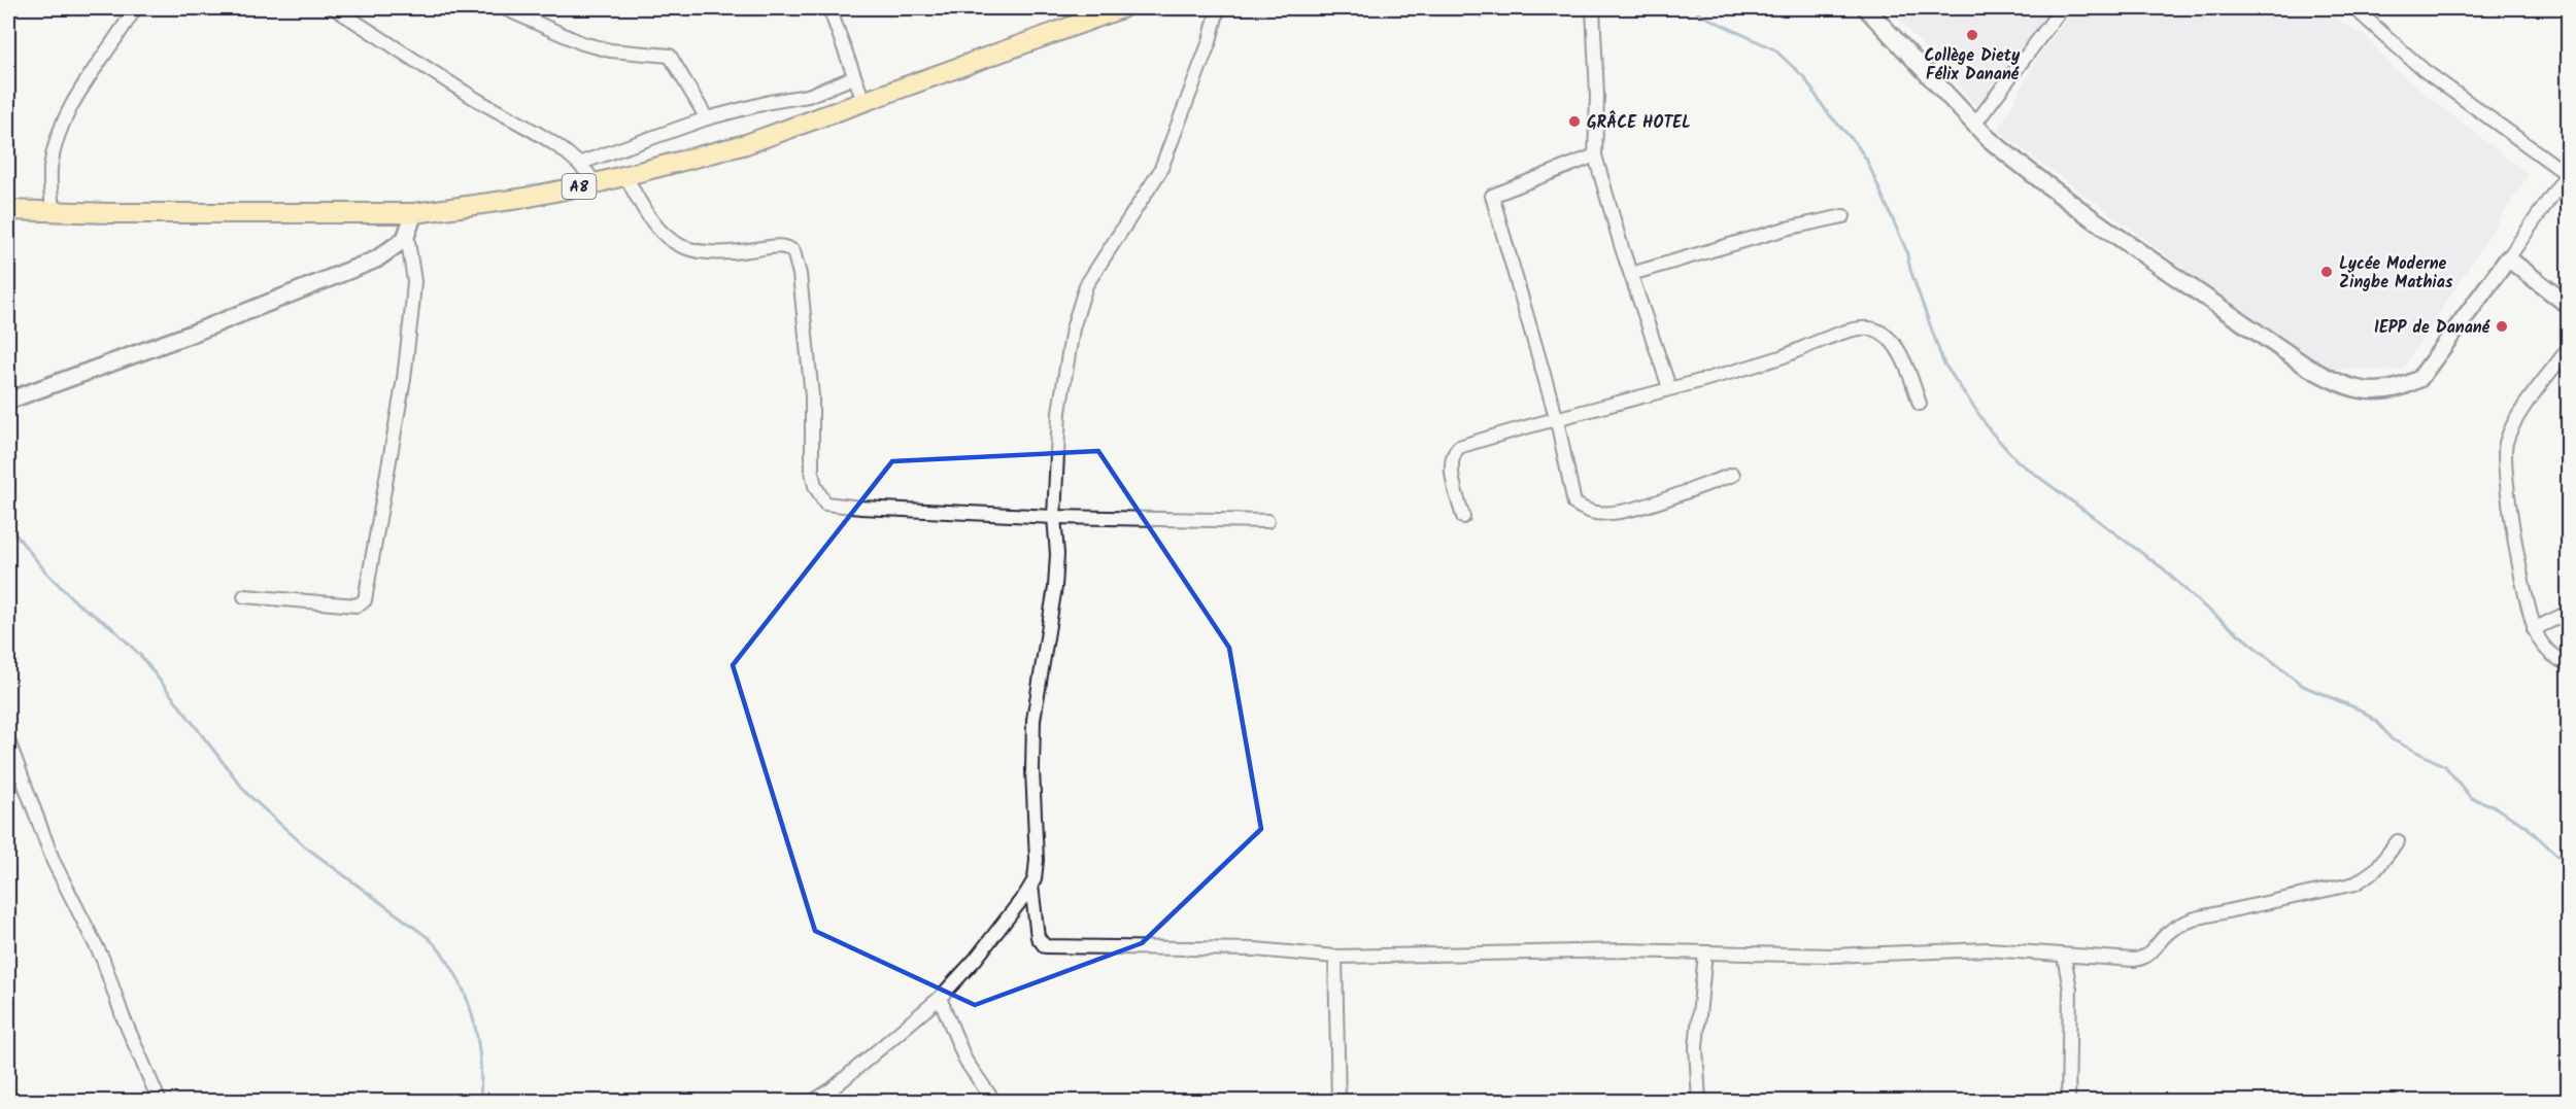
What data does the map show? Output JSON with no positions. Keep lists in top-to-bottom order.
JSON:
{
  "streets": {
    "main road": ["A8"]
  },
  "places": [
    "Collège Diety Félix Danané",
    "GRÂCE HOTEL",
    "Lycée Moderne Zingbe Mathias",
    "IEPP de Danané"
  ]
}
